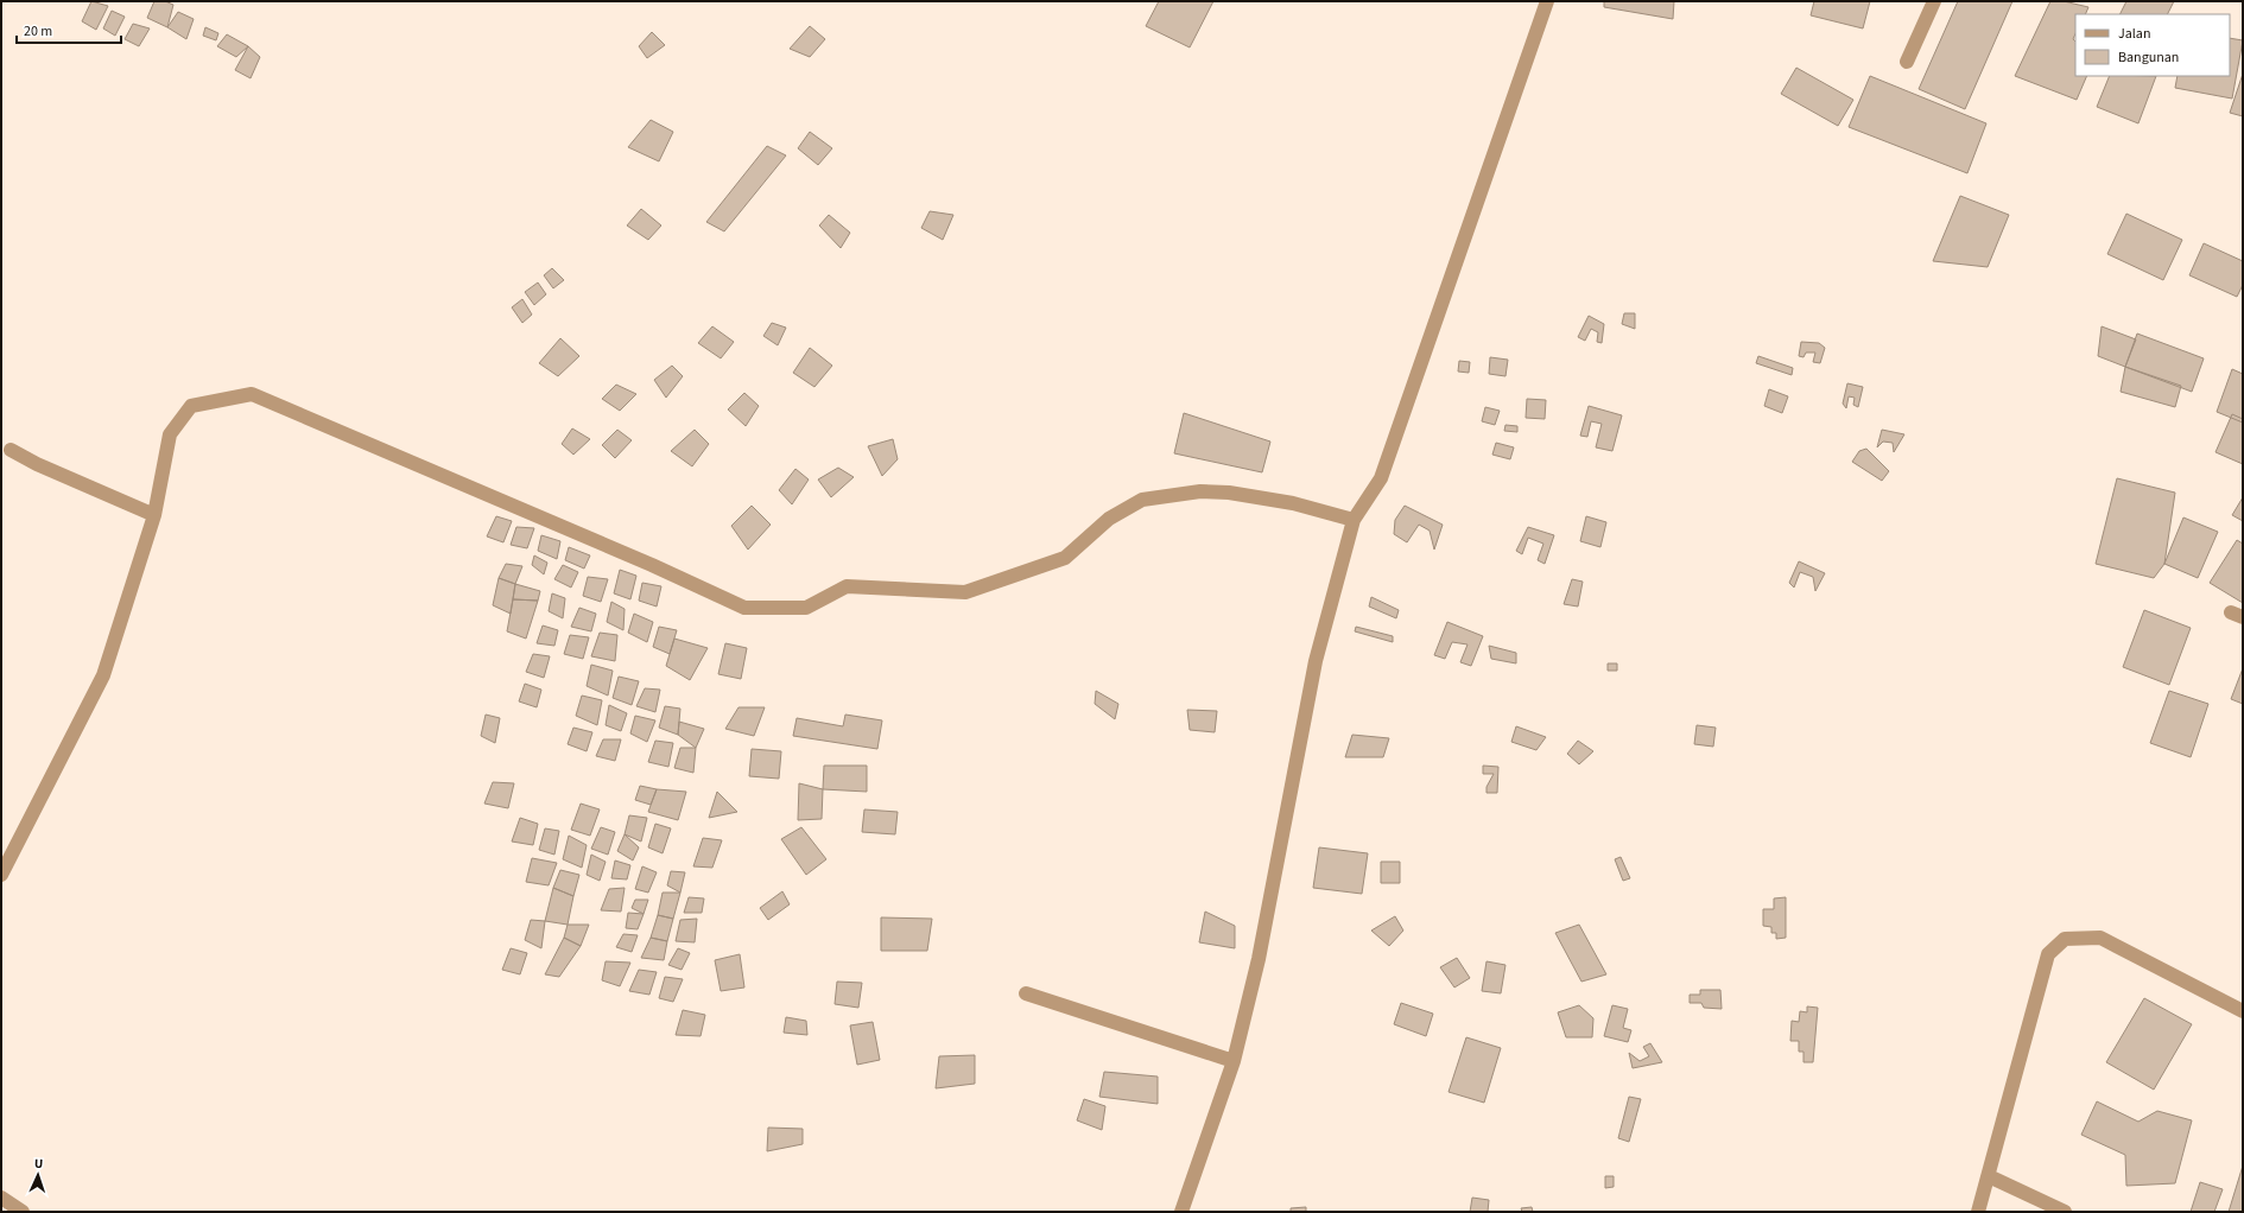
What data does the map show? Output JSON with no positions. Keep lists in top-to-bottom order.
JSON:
{
  "legend": ["Jalan", "Bangunan"],
  "scale_bar": "20 m",
  "north": "top"
}
